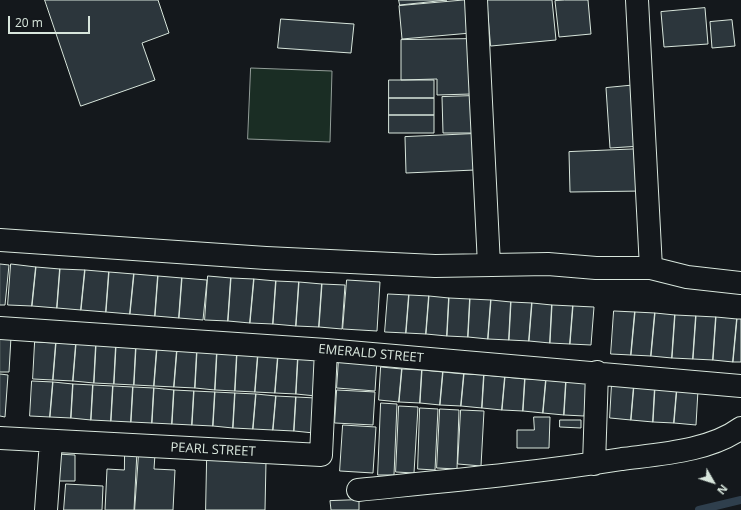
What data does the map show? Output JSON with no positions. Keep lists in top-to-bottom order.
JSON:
{
  "streets": {
    "street": ["EMERALD STREET", "PEARL STREET"]
  },
  "crossings": [
    ["EMERALD STREET", "PEARL STREET"]
  ],
  "scale_bar": "20 m",
  "north": "bottom right"
}
